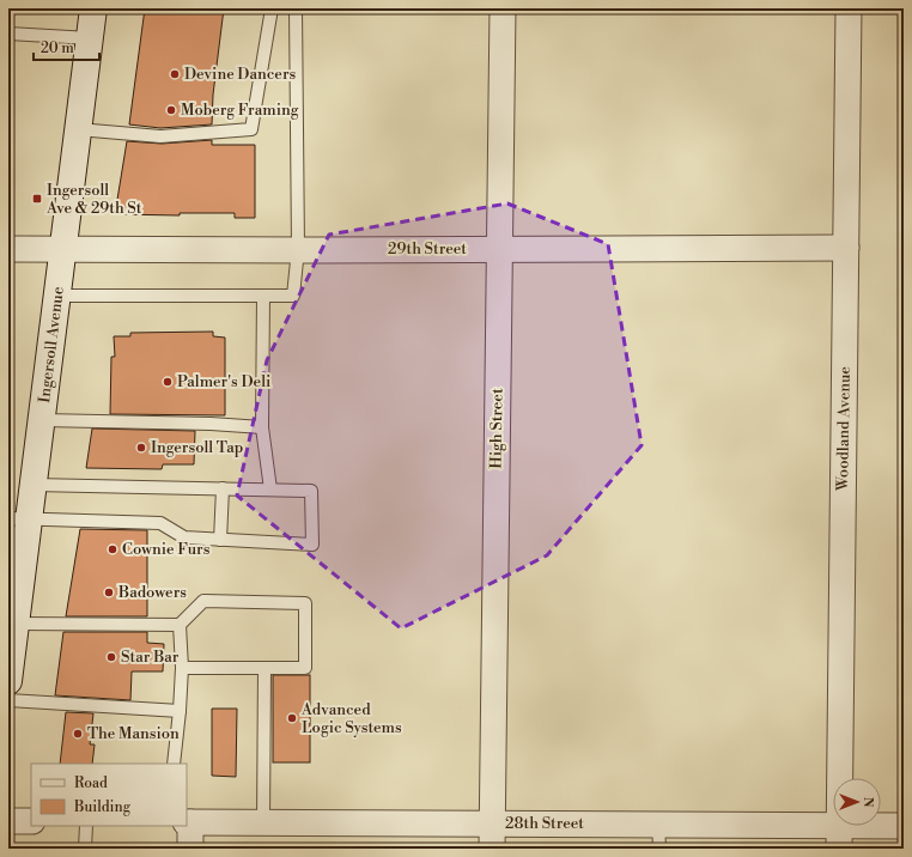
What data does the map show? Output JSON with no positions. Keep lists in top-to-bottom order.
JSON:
{
  "streets": {
    "main road": ["Ingersoll Avenue"],
    "street": [
      "29th Street",
      "High Street",
      "Woodland Avenue",
      "28th Street"
    ]
  },
  "crossings": [
    ["29th Street", "Ingersoll Avenue"],
    ["29th Street", "High Street"],
    ["29th Street", "Woodland Avenue"],
    ["High Street", "28th Street"],
    ["Woodland Avenue", "28th Street"]
  ],
  "places": {
    "other": [
      "Devine Dancers",
      "Moberg Framing",
      "Palmer's Deli",
      "Ingersoll Tap",
      "Cownie Furs",
      "Badowers",
      "Star Bar",
      "Advanced Logic Systems",
      "The Mansion"
    ],
    "transit": ["Ingersoll Ave & 29th St"]
  },
  "legend": ["Road", "Building"],
  "scale_bar": "20 m",
  "north": "right"
}
